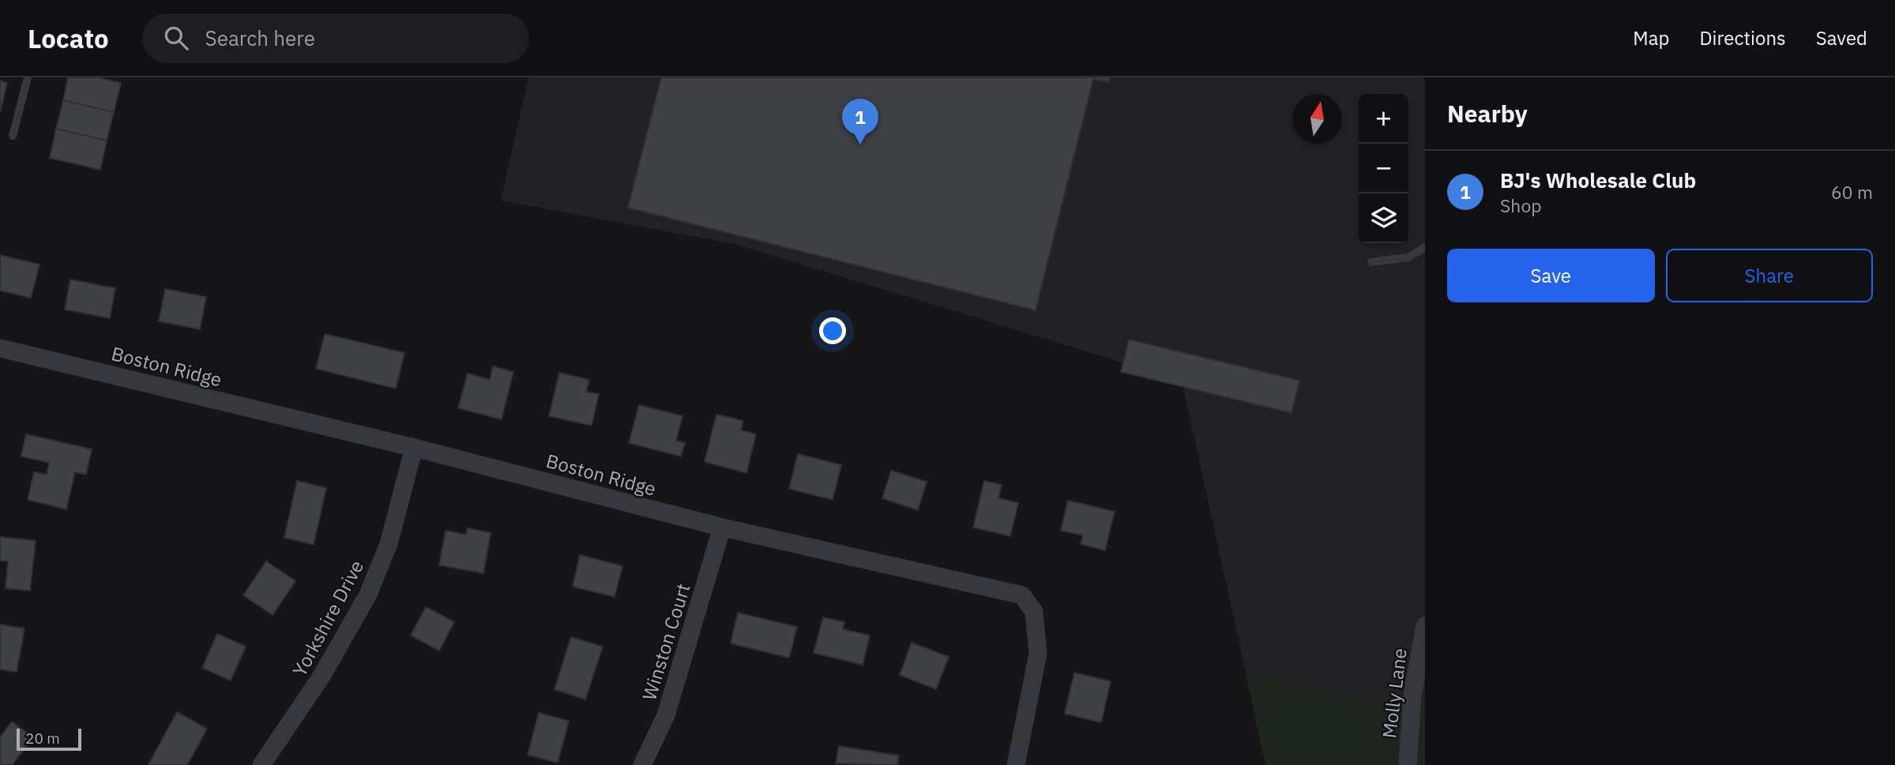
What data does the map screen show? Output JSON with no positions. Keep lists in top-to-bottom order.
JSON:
{
  "streets": {
    "street": [
      "Boston Ridge",
      "Yorkshire Drive",
      "Winston Court",
      "Molly Lane"
    ]
  },
  "crossings": [
    ["Boston Ridge", "Yorkshire Drive"],
    ["Boston Ridge", "Winston Court"]
  ],
  "scale_bar": "20 m",
  "north": "top",
  "page": {
    "header": "Locato",
    "search": "Search here",
    "nav": ["Map", "Directions", "Saved"],
    "heading": "Nearby",
    "map_buttons": ["+", "−"],
    "pins": "1",
    "list": [
      {
        "mark": "1",
        "name": "BJ's Wholesale Club",
        "note": "Shop",
        "value": "60 m"
      }
    ],
    "buttons": ["Save", "Share"],
    "scale": "20 m"
  }
}
